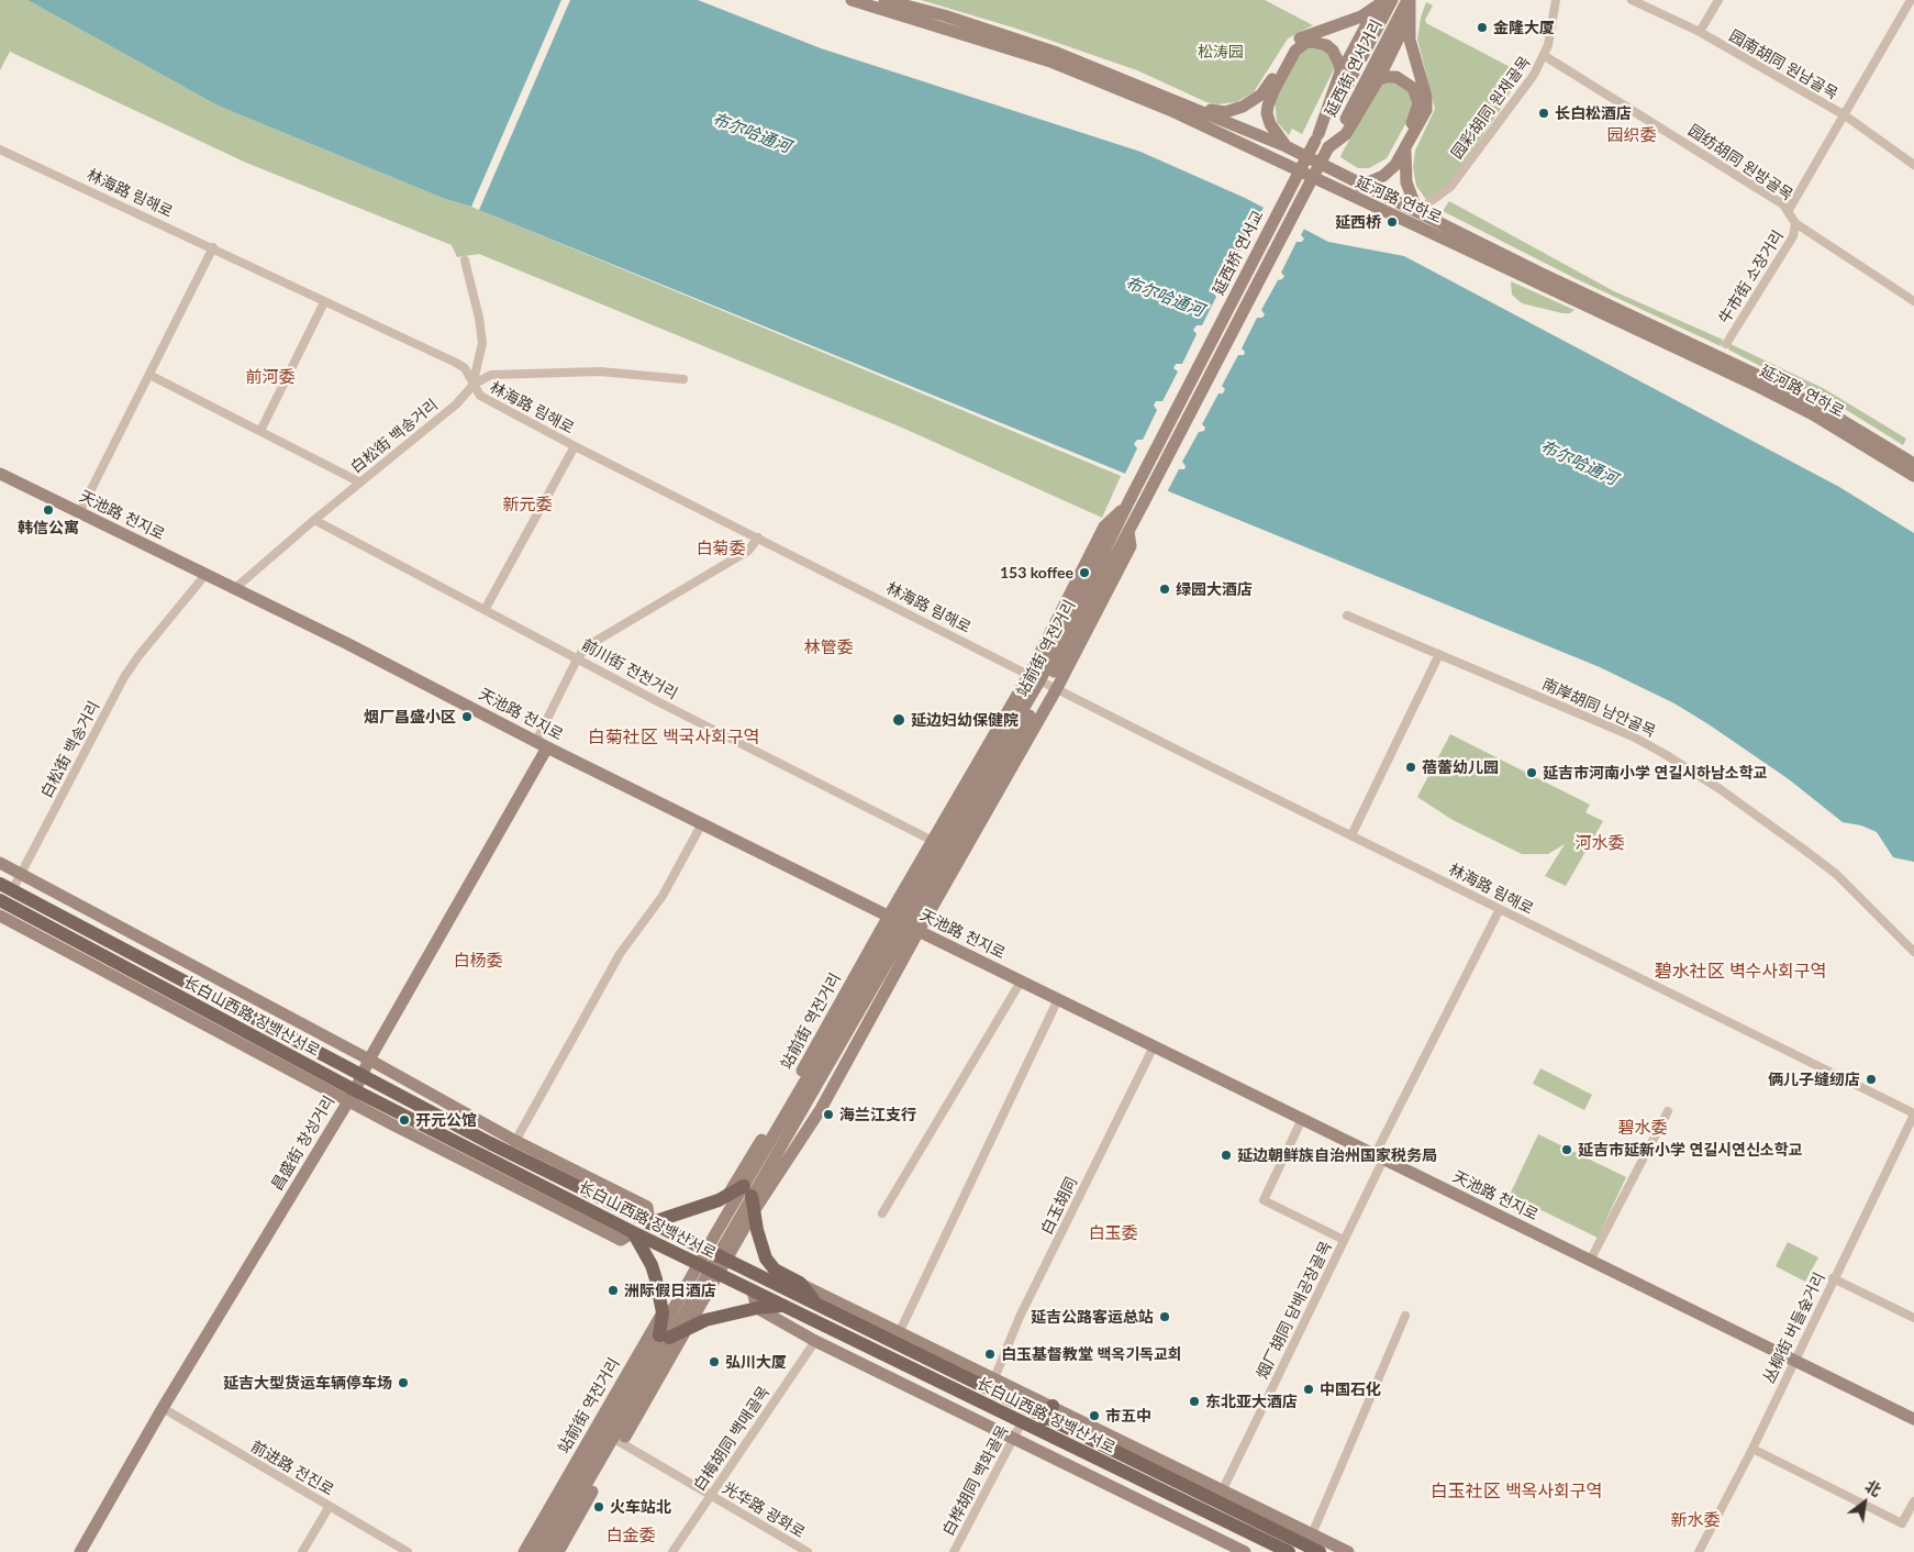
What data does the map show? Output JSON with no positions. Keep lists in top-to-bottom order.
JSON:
{
  "streets": {
    "main road": ["长白山西路 장백산서로"],
    "street": [
      "园南胡同 원남골목",
      "延西街 연서거리",
      "园彩胡同 원채골목",
      "园纺胡同 원방골목",
      "林海路 림해로",
      "延河路 연하로",
      "延西桥 연서교",
      "牛市街 소장거리",
      "白松街 백송거리",
      "天池路 천지로",
      "站前街 역전거리",
      "前川街 전천거리",
      "南岸胡同 남안골목",
      "昌盛街 창성거리",
      "白玉胡同",
      "烟厂胡同 담배공장골목",
      "丛柳街 버들숲거리",
      "白梅胡同 백매골목",
      "前进路 전진로",
      "白桦胡同 백화골목",
      "光华路 광화로"
    ]
  },
  "crossings": [
    ["延西街 연서거리", "延西桥 연서교"],
    ["园彩胡同 원채골목", "园纺胡同 원방골목"],
    ["园彩胡同 원채골목", "延河路 연하로"],
    ["园纺胡同 원방골목", "牛市街 소장거리"],
    ["林海路 림해로", "白松街 백송거리"],
    ["林海路 림해로", "站前街 역전거리"],
    ["林海路 림해로", "烟厂胡同 담배공장골목"],
    ["林海路 림해로", "丛柳街 버들숲거리"],
    ["延西桥 연서교", "站前街 역전거리"],
    ["白松街 백송거리", "天池路 천지로"],
    ["白松街 백송거리", "前川街 전천거리"],
    ["白松街 백송거리", "长白山西路 장백산서로"],
    ["天池路 천지로", "站前街 역전거리"],
    ["天池路 천지로", "昌盛街 창성거리"],
    ["天池路 천지로", "白玉胡同"],
    ["天池路 천지로", "烟厂胡同 담배공장골목"],
    ["天池路 천지로", "丛柳街 버들숲거리"],
    ["站前街 역전거리", "前川街 전천거리"],
    ["站前街 역전거리", "长白山西路 장백산서로"],
    ["站前街 역전거리", "光华路 광화로"],
    ["长白山西路 장백산서로", "昌盛街 창성거리"],
    ["长白山西路 장백산서로", "烟厂胡同 담배공장골목"],
    ["长白山西路 장백산서로", "白桦胡同 백화골목"],
    ["昌盛街 창성거리", "前进路 전진로"],
    ["白梅胡同 백매골목", "光华路 광화로"]
  ],
  "districts": [
    "园织委",
    "前河委",
    "新元委",
    "白菊委",
    "林管委",
    "白菊社区 백국사회구역",
    "河水委",
    "白杨委",
    "碧水社区 벽수사회구역",
    "碧水委",
    "白玉委",
    "白玉社区 백옥사회구역",
    "新水委",
    "白金委"
  ],
  "water": ["布尔哈通河"],
  "parks": ["松涛园"],
  "places": [
    "金隆大厦",
    "长白松酒店",
    "延西桥",
    "韩信公寓",
    "153 koffee",
    "绿园大酒店",
    "烟厂昌盛小区",
    "延边妇幼保健院",
    "蓓蕾幼儿园",
    "延吉市河南小学 연길시하남소학교",
    "俩儿子缝纫店",
    "海兰江支行",
    "开元公馆",
    "延吉市延新小学 연길시연신소학교",
    "延边朝鲜族自治州国家税务局",
    "洲际假日酒店",
    "延吉公路客运总站",
    "白玉基督教堂 백옥기독교회",
    "弘川大厦",
    "延吉大型货运车辆停车场",
    "中国石化",
    "东北亚大酒店",
    "市五中",
    "火车站北"
  ],
  "north": "top right"
}
